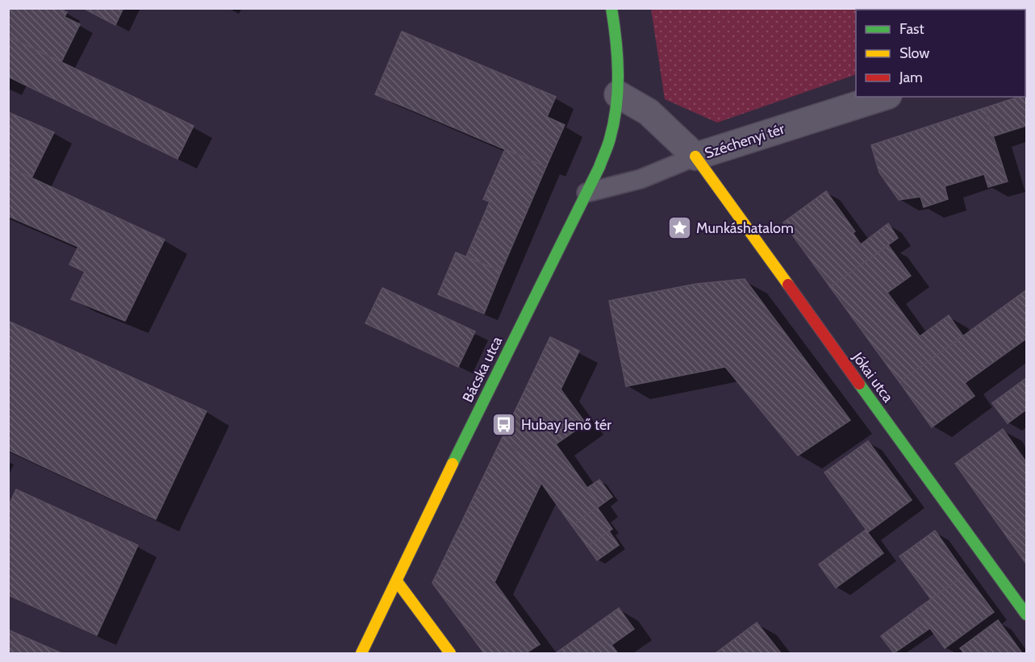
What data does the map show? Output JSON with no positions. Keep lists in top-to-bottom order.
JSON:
{
  "streets": {
    "street": ["Széchenyi tér", "Bácska utca", "Jókai utca"]
  },
  "crossings": [
    ["Széchenyi tér", "Bácska utca"],
    ["Széchenyi tér", "Jókai utca"]
  ],
  "places": {
    "place": ["Munkáshatalom"],
    "bus stop": ["Hubay Jenő tér"]
  },
  "legend": ["Fast", "Slow", "Jam"]
}
